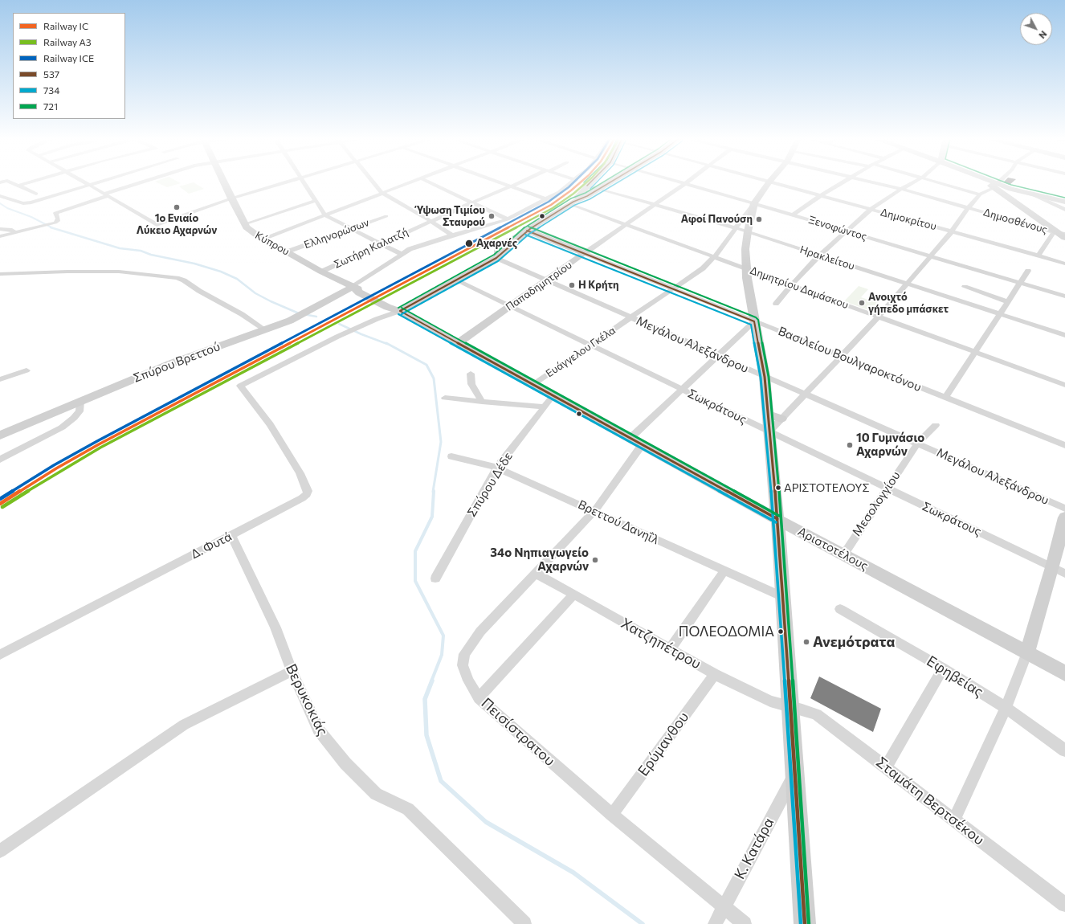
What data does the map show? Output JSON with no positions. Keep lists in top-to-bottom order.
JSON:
{
  "streets": {
    "street": [
      "Δημοκρίτου",
      "Δημοσθένους",
      "Ξενοφώντος",
      "Ελληνορώσων",
      "Κύπρου",
      "Σωτήρη Καλατζή",
      "Ηρακλείτου",
      "Παπαδημητρίου",
      "Δημητρίου Δαμάσκου",
      "Μεγάλου Αλεξάνδρου",
      "Ευάγγελου Γκέλα",
      "Βασιλείου Βουλγαροκτόνου",
      "Σπύρου Βρεττού",
      "Σωκράτους",
      "Σπύρου Δέδε",
      "Μεσολογγίου",
      "Βρεττού Δανηΐλ",
      "Δ. Φυτά",
      "Αριστοτέλους",
      "Χατζηπέτρου",
      "Εφηβείας",
      "Βερυκοκιάς",
      "Πεισίστρατου",
      "Ερύμανθου",
      "Σταμάτη Βερτσέκου",
      "Κ. Κατάρα"
    ]
  },
  "crossings": [
    ["Ξενοφώντος", "Παπαδημητρίου"],
    ["Ξενοφώντος", "Ευάγγελου Γκέλα"],
    ["Ελληνορώσων", "Κύπρου"],
    ["Κύπρου", "Σωτήρη Καλατζή"],
    ["Κύπρου", "Σπύρου Βρεττού"],
    ["Κύπρου", "Δ. Φυτά"],
    ["Κύπρου", "Αριστοτέλους"],
    ["Ηρακλείτου", "Παπαδημητρίου"],
    ["Ηρακλείτου", "Ευάγγελου Γκέλα"],
    ["Παπαδημητρίου", "Δημητρίου Δαμάσκου"],
    ["Παπαδημητρίου", "Μεγάλου Αλεξάνδρου"],
    ["Παπαδημητρίου", "Βασιλείου Βουλγαροκτόνου"],
    ["Παπαδημητρίου", "Σωκράτους"],
    ["Παπαδημητρίου", "Αριστοτέλους"],
    ["Δημητρίου Δαμάσκου", "Ευάγγελου Γκέλα"],
    ["Μεγάλου Αλεξάνδρου", "Ευάγγελου Γκέλα"],
    ["Μεγάλου Αλεξάνδρου", "Μεσολογγίου"],
    ["Ευάγγελου Γκέλα", "Βασιλείου Βουλγαροκτόνου"],
    ["Ευάγγελου Γκέλα", "Σωκράτους"],
    ["Ευάγγελου Γκέλα", "Αριστοτέλους"],
    ["Σωκράτους", "Μεσολογγίου"],
    ["Σπύρου Δέδε", "Βρεττού Δανηΐλ"],
    ["Σπύρου Δέδε", "Αριστοτέλους"],
    ["Μεσολογγίου", "Αριστοτέλους"],
    ["Βρεττού Δανηΐλ", "Πεισίστρατου"],
    ["Δ. Φυτά", "Αριστοτέλους"],
    ["Δ. Φυτά", "Βερυκοκιάς"],
    ["Αριστοτέλους", "Πεισίστρατου"],
    ["Χατζηπέτρου", "Πεισίστρατου"],
    ["Χατζηπέτρου", "Ερύμανθου"],
    ["Χατζηπέτρου", "Σταμάτη Βερτσέκου"],
    ["Πεισίστρατου", "Ερύμανθου"],
    ["Πεισίστρατου", "Κ. Κατάρα"]
  ],
  "places": [
    "1ο Ενιαίο Λύκειο Αχαρνών",
    "Ύψωση Τιμίου Σταυρού",
    "Αφοί Πανούση",
    "Αχαρνές",
    "Η Κρήτη",
    "Ανοιχτό γήπεδο μπάσκετ",
    "10 Γυμνάσιο Αχαρνών",
    "ΑΡΙΣΤΟΤΕΛΟΥΣ",
    "34o Νηπιαγωγείο Αχαρνών",
    "ΠΟΛΕΟΔΟΜΙΑ",
    "Ανεμότρατα"
  ],
  "lines": [
    "rail line IC",
    "rail line A3",
    "rail line ICE",
    "transit line 537",
    "transit line 734",
    "transit line 721"
  ],
  "legend": [
    "Railway IC",
    "Railway A3",
    "Railway ICE",
    "537",
    "734",
    "721"
  ],
  "north": "bottom right"
}
